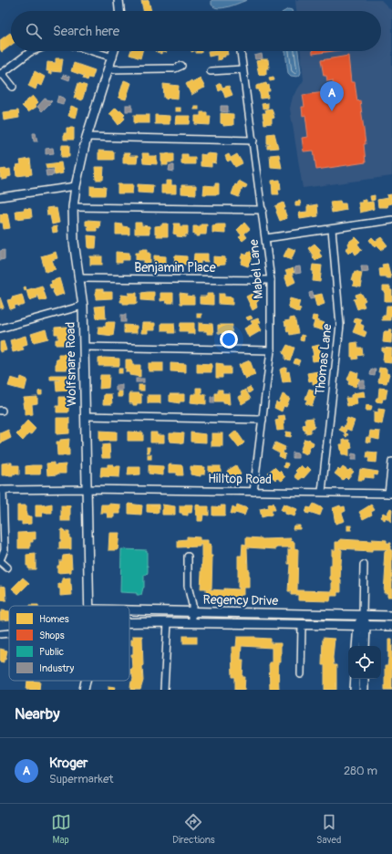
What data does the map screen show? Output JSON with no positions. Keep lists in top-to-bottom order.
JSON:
{
  "streets": {
    "street": [
      "Benjamin Place",
      "Mabel Lane",
      "Thomas Lane",
      "Wolfsnare Road",
      "Hilltop Road",
      "Regency Drive"
    ]
  },
  "crossings": [
    ["Benjamin Place", "Mabel Lane"],
    ["Benjamin Place", "Wolfsnare Road"],
    ["Mabel Lane", "Hilltop Road"],
    ["Thomas Lane", "Hilltop Road"],
    ["Wolfsnare Road", "Hilltop Road"]
  ],
  "legend": [
    "Homes",
    "Shops",
    "Public",
    "Industry"
  ],
  "page": {
    "search": "Search here",
    "pins": "A",
    "heading": "Nearby",
    "list": [
      {
        "mark": "A",
        "name": "Kroger",
        "note": "Supermarket",
        "value": "280 m"
      }
    ],
    "nav": ["Map", "Directions", "Saved"]
  }
}
